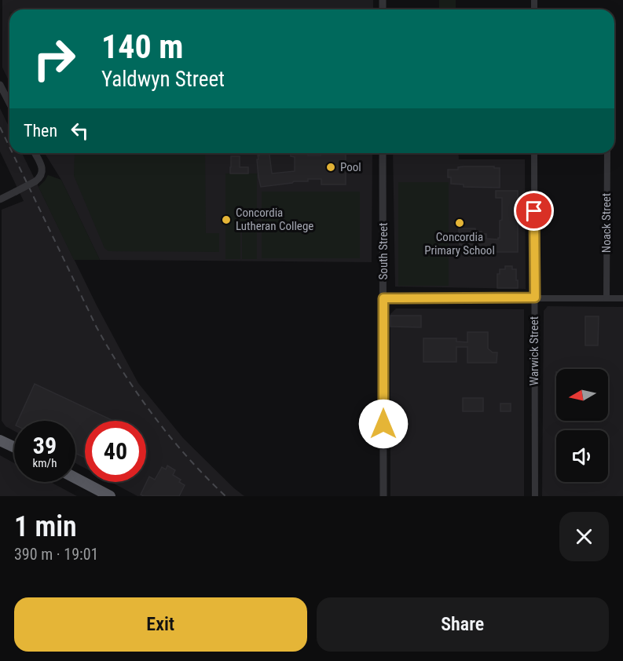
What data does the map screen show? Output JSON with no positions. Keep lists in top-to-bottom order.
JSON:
{
  "streets": {
    "street": ["Noack Street", "South Street", "Warwick Street"]
  },
  "places": ["Pool", "Concordia Lutheran College", "Concordia Primary School"],
  "north": "left",
  "page": {
    "turn": ["140 m", "Yaldwyn Street"],
    "then": "Then",
    "speed": "39 km/h",
    "limit": "40",
    "heading": ["1 min", "390 m · 19:01"],
    "buttons": ["Exit", "Share"]
  }
}
